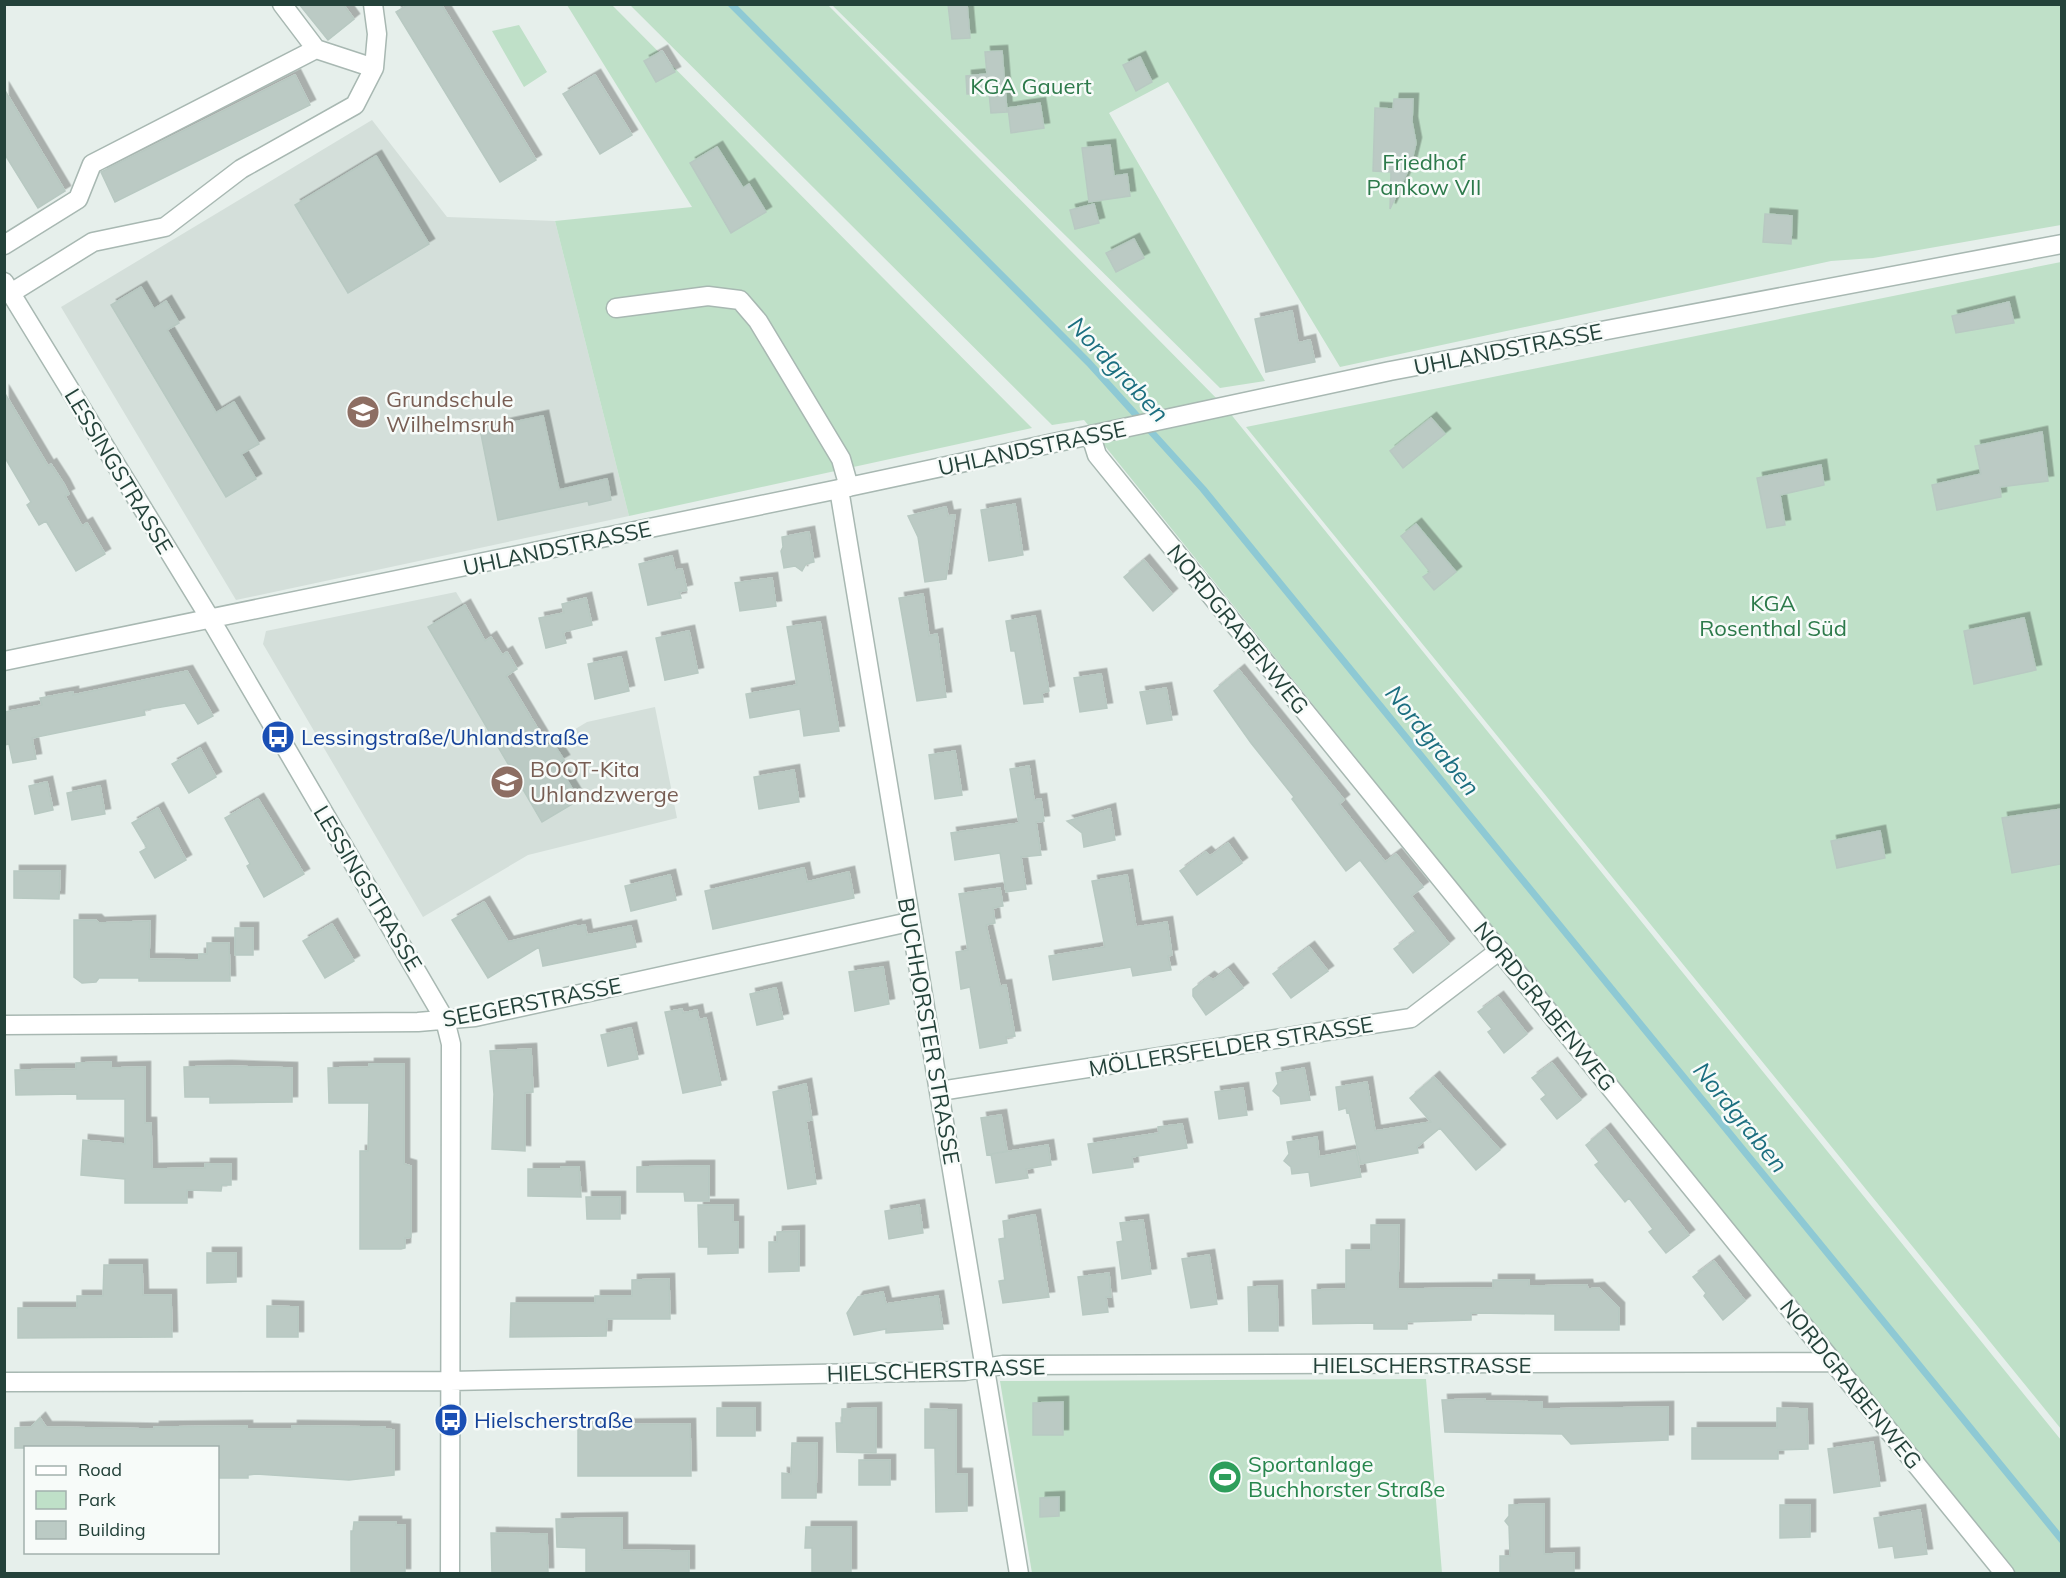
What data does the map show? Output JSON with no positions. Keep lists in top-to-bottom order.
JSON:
{
  "streets": {
    "street": [
      "UHLANDSTRASSE",
      "LESSINGSTRASSE",
      "NORDGRABENWEG",
      "SEEGERSTRASSE",
      "BUCHHORSTER STRASSE",
      "MÖLLERSFELDER STRASSE",
      "HIELSCHERSTRASSE"
    ]
  },
  "crossings": [
    ["UHLANDSTRASSE", "LESSINGSTRASSE"],
    ["UHLANDSTRASSE", "NORDGRABENWEG"],
    ["UHLANDSTRASSE", "BUCHHORSTER STRASSE"],
    ["LESSINGSTRASSE", "SEEGERSTRASSE"],
    ["LESSINGSTRASSE", "HIELSCHERSTRASSE"],
    ["NORDGRABENWEG", "MÖLLERSFELDER STRASSE"],
    ["NORDGRABENWEG", "HIELSCHERSTRASSE"],
    ["SEEGERSTRASSE", "BUCHHORSTER STRASSE"],
    ["BUCHHORSTER STRASSE", "MÖLLERSFELDER STRASSE"],
    ["BUCHHORSTER STRASSE", "HIELSCHERSTRASSE"]
  ],
  "water": ["Nordgraben"],
  "parks": ["KGA Gauert", "Friedhof Pankow VII", "KGA Rosenthal Süd"],
  "places": {
    "school or university": ["Grundschule Wilhelmsruh", "BOOT-Kita Uhlandzwerge"],
    "bus stop": ["Lessingstraße/Uhlandstraße", "Hielscherstraße"],
    "sports": ["Sportanlage Buchhorster Straße"]
  },
  "legend": ["Road", "Park", "Building"]
}
